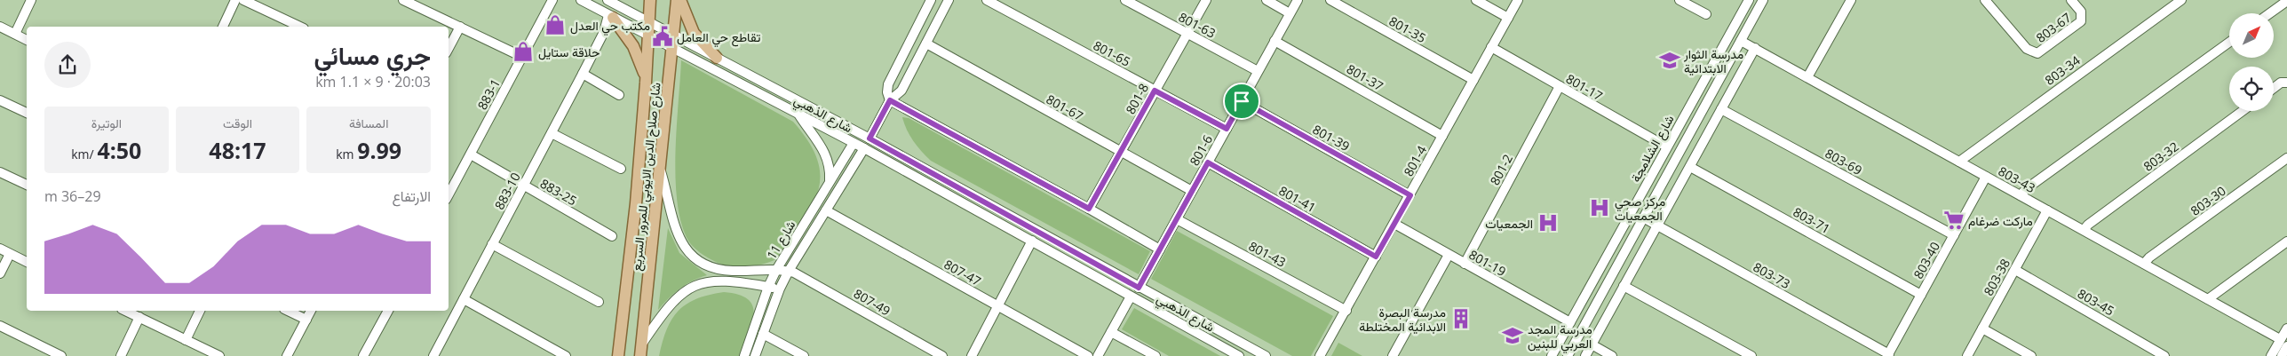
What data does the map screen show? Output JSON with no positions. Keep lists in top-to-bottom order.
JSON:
{
  "streets": {
    "main road": ["شارع صلاح الدين الايوبي للمرور السريع"],
    "street": [
      "801-63",
      "803-67",
      "801-35",
      "801-65",
      "803-34",
      "801-37",
      "801-17",
      "883-1",
      "801-8",
      "801-67",
      "شارع الذهبي",
      "801-39",
      "شارع الشلامجة",
      "801-6",
      "803-32",
      "801-4",
      "803-69",
      "801-2",
      "803-43",
      "883-10",
      "883-25",
      "801-41",
      "803-30",
      "803-71",
      "شارع 11",
      "801-43",
      "803-40",
      "801-19",
      "807-47",
      "803-73",
      "803-38",
      "807-49",
      "803-45"
    ]
  },
  "crossings": [
    ["801-63", "801-8"],
    ["801-63", "801-6"],
    ["801-35", "801-4"],
    ["801-65", "801-8"],
    ["801-65", "801-6"],
    ["803-34", "803-43"],
    ["801-37", "801-6"],
    ["801-37", "801-4"],
    ["801-17", "شارع الشلامجة"],
    ["801-17", "801-4"],
    ["801-17", "801-2"],
    ["883-1", "883-25"],
    ["801-8", "801-67"],
    ["801-67", "801-6"],
    ["شارع الذهبي", "801-6"],
    ["شارع الذهبي", "شارع صلاح الدين الايوبي للمرور السريع"],
    ["شارع الذهبي", "883-10"],
    ["شارع الذهبي", "شارع 11"],
    ["801-39", "801-6"],
    ["801-39", "801-4"],
    ["شارع الشلامجة", "801-19"],
    ["801-6", "801-41"],
    ["801-6", "801-43"],
    ["803-32", "803-43"],
    ["801-4", "801-41"],
    ["801-4", "801-43"],
    ["801-4", "801-19"],
    ["803-69", "803-40"],
    ["801-2", "801-19"],
    ["شارع صلاح الدين الايوبي للمرور السريع", "807-49"],
    ["803-43", "803-30"],
    ["803-43", "803-40"],
    ["803-43", "803-38"],
    ["883-10", "883-25"],
    ["803-71", "803-40"],
    ["شارع 11", "807-47"],
    ["شارع 11", "807-49"],
    ["803-40", "803-73"],
    ["803-38", "803-45"]
  ],
  "places": {
    "shop": ["مكتب حي العدل", "حلاقة ستايل"],
    "public building": ["تقاطع حي العامل"],
    "school or university": ["مدرسة الثوار الابتدائية", "مدرسة المجد العربي للبنين"],
    "hospital": ["مركز صحي الجمعيات", "الجمعيات"],
    "supermarket": ["ماركت ضرغام"],
    "building": ["مدرسة البصرة الابدائية المختلطة"]
  },
  "north": "top right",
  "page": {
    "heading": ["جري مسائي", "20:03 · 9 × 1.1 km"],
    "stats": [
      ["المسافة", "9.99 km"],
      ["الوقت", "48:17"],
      ["الوتيرة", "4:50 /km"]
    ],
    "chart": ["الارتفاع", "29–36 m"]
  }
}
